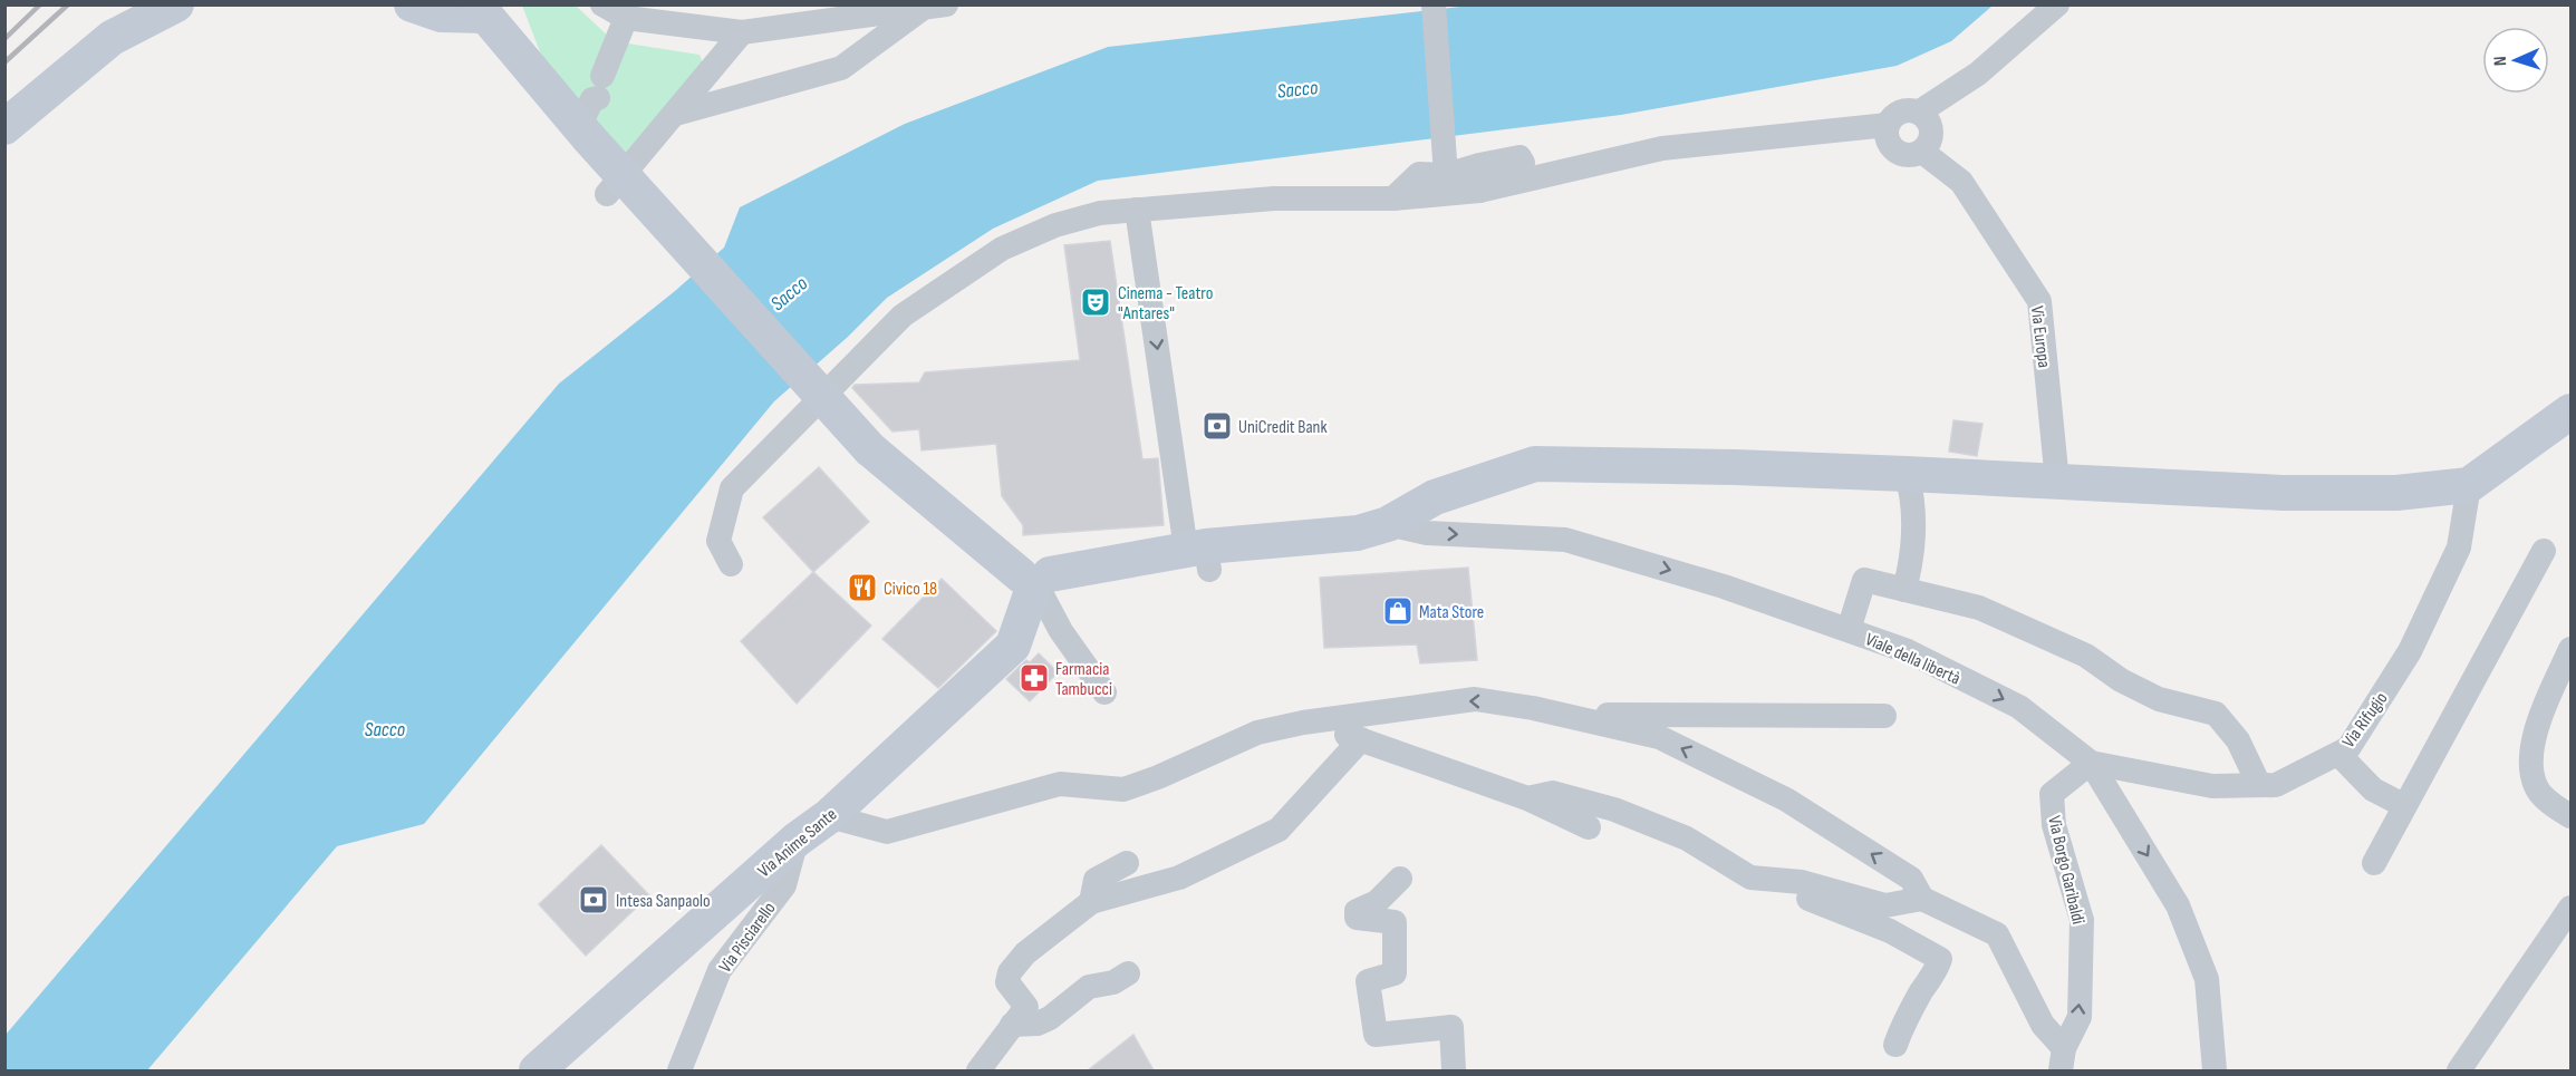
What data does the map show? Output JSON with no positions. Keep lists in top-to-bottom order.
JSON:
{
  "streets": {
    "main road": ["Via Anime Sante"],
    "street": [
      "Via Europa",
      "Viale della libertà",
      "Via Rifugio",
      "Via Borgo Garibaldi",
      "Via Pisciarello"
    ]
  },
  "crossings": [
    ["Viale della libertà", "Via Rifugio"],
    ["Viale della libertà", "Via Borgo Garibaldi"],
    ["Via Rifugio", "Via Borgo Garibaldi"],
    ["Via Anime Sante", "Via Pisciarello"]
  ],
  "one_way": ["Via Borgo Garibaldi"],
  "water": ["Sacco"],
  "places": {
    "theatre": ["Cinema - Teatro \"Antares\""],
    "bank": ["UniCredit Bank", "Intesa Sanpaolo"],
    "restaurant": ["Civico 18"],
    "shop": ["Mata Store"],
    "pharmacy": ["Farmacia Tambucci"]
  },
  "north": "left"
}
